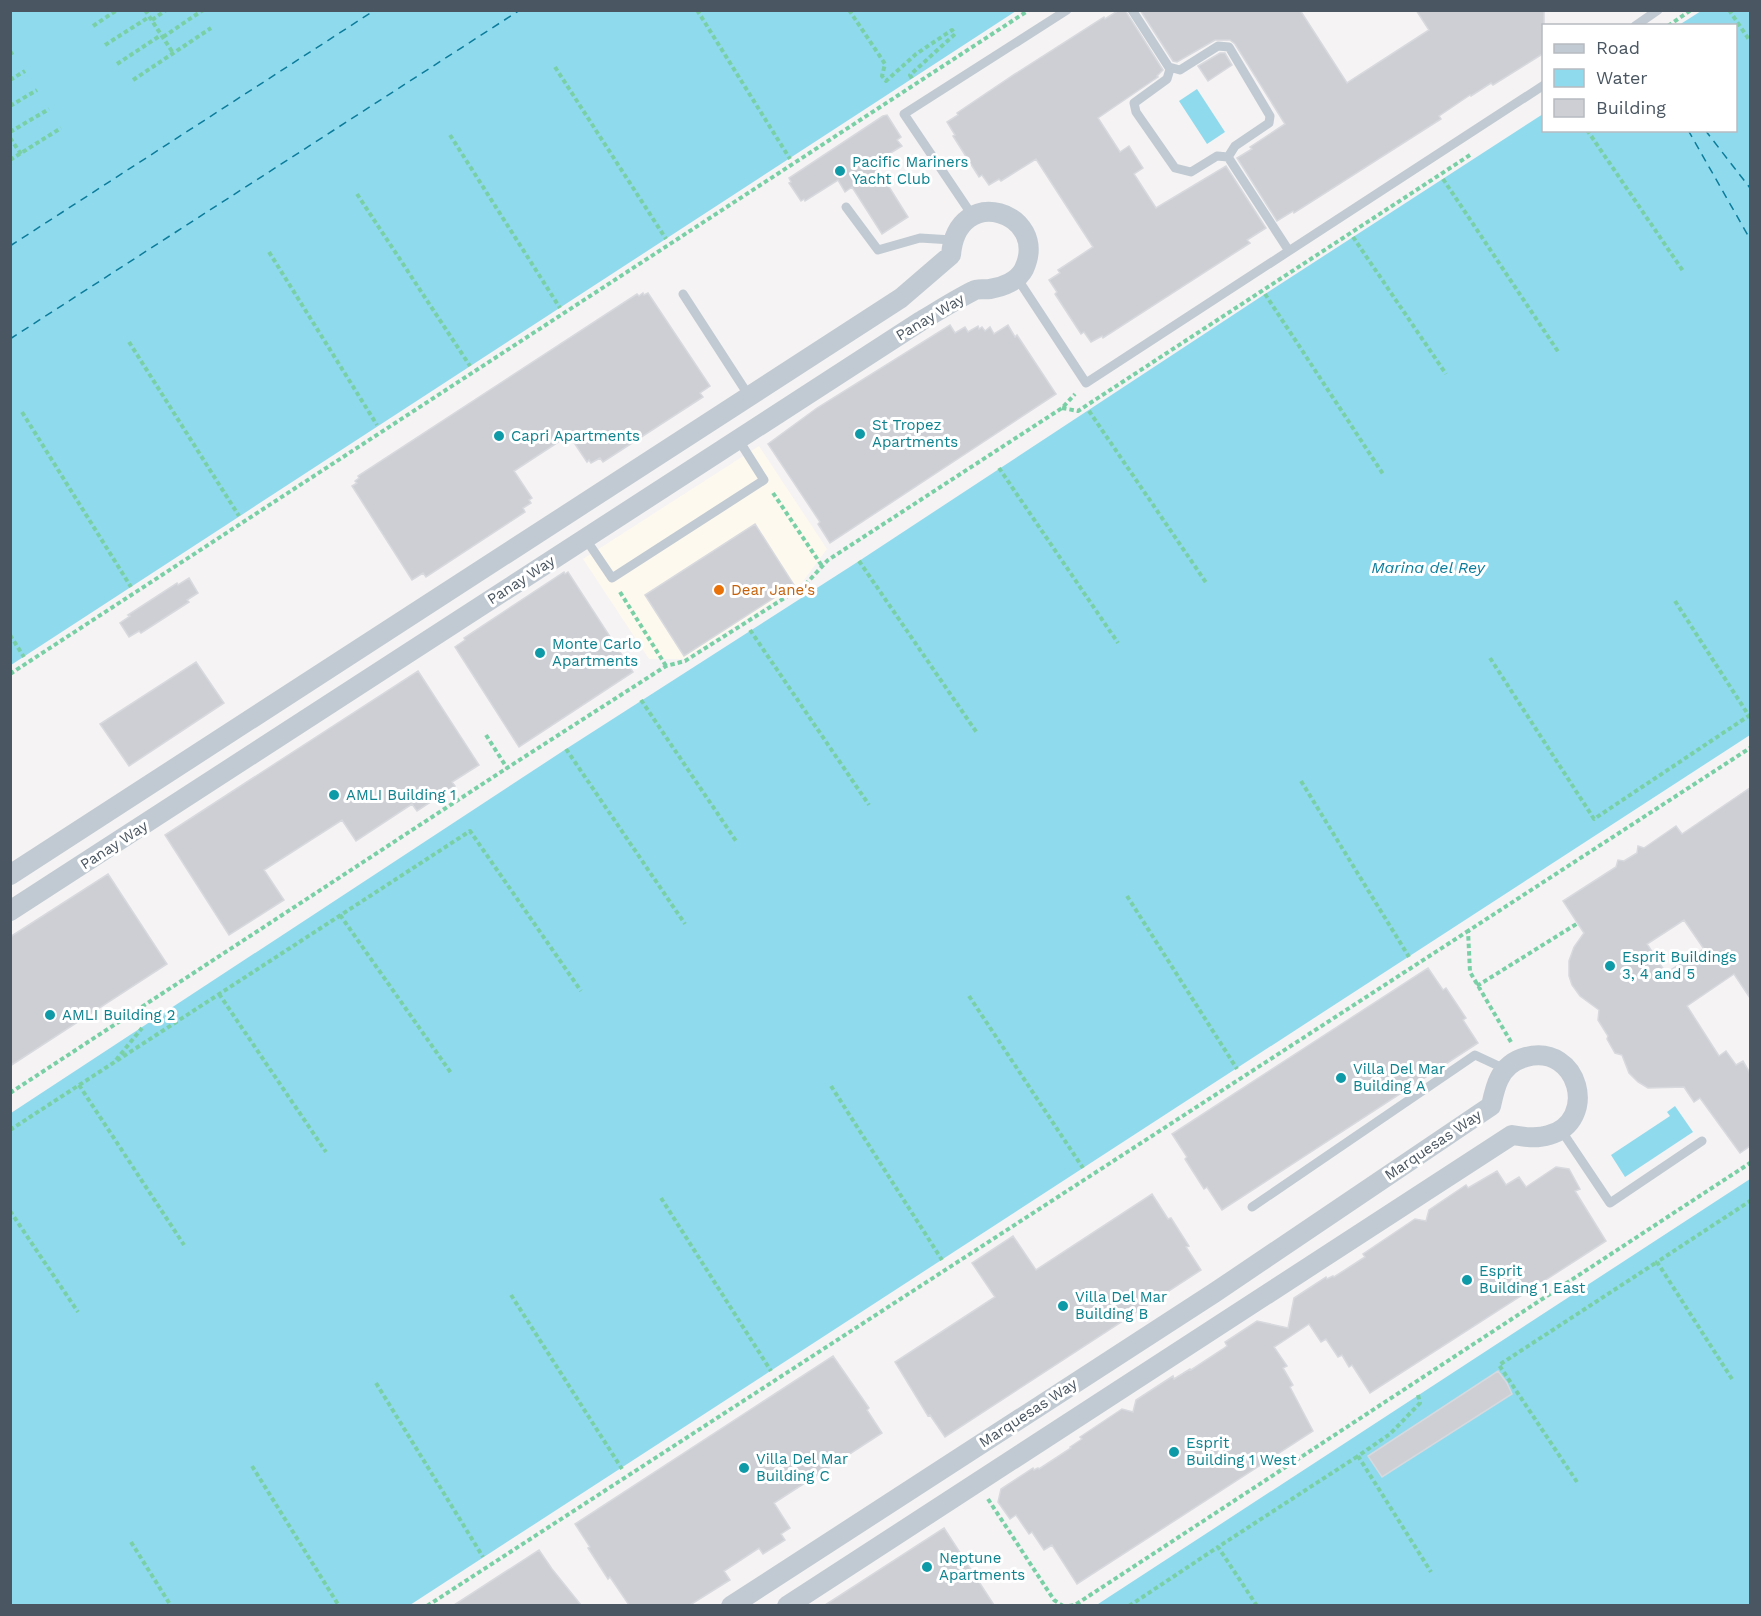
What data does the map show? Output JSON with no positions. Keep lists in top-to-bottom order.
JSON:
{
  "streets": {
    "street": ["Panay Way", "Marquesas Way"]
  },
  "water": ["Marina del Rey"],
  "places": [
    "Pacific Mariners Yacht Club",
    "St Tropez Apartments",
    "Capri Apartments",
    "Dear Jane's",
    "Monte Carlo Apartments",
    "AMLI Building 1",
    "Esprit Buildings 3, 4 and 5",
    "AMLI Building 2",
    "Villa Del Mar Building A",
    "Esprit Building 1 East",
    "Villa Del Mar Building B",
    "Esprit Building 1 West",
    "Villa Del Mar Building C",
    "Neptune Apartments"
  ],
  "legend": ["Road", "Water", "Building"]
}
